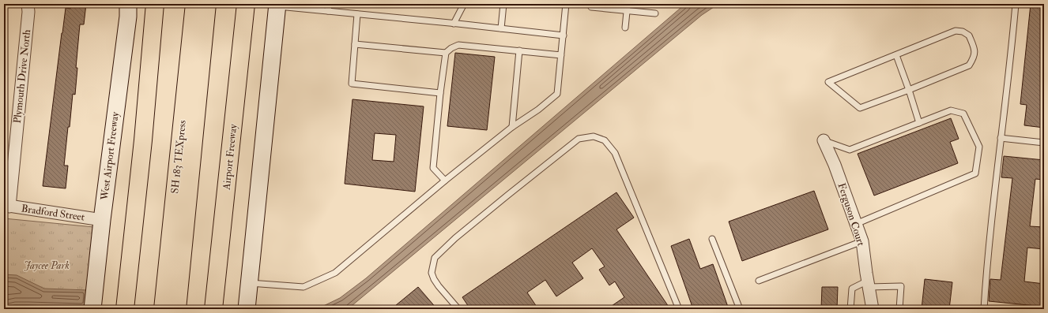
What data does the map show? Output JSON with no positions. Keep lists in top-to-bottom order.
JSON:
{
  "streets": {
    "highway": ["SH 183 TEXpress", "Airport Freeway"],
    "main road": ["West Airport Freeway"],
    "street": ["Plymouth Drive North", "Bradford Street", "Ferguson Court"]
  },
  "crossings": [
    ["Plymouth Drive North", "Bradford Street"],
    ["West Airport Freeway", "Bradford Street"]
  ],
  "parks": ["Jaycee Park"]
}
